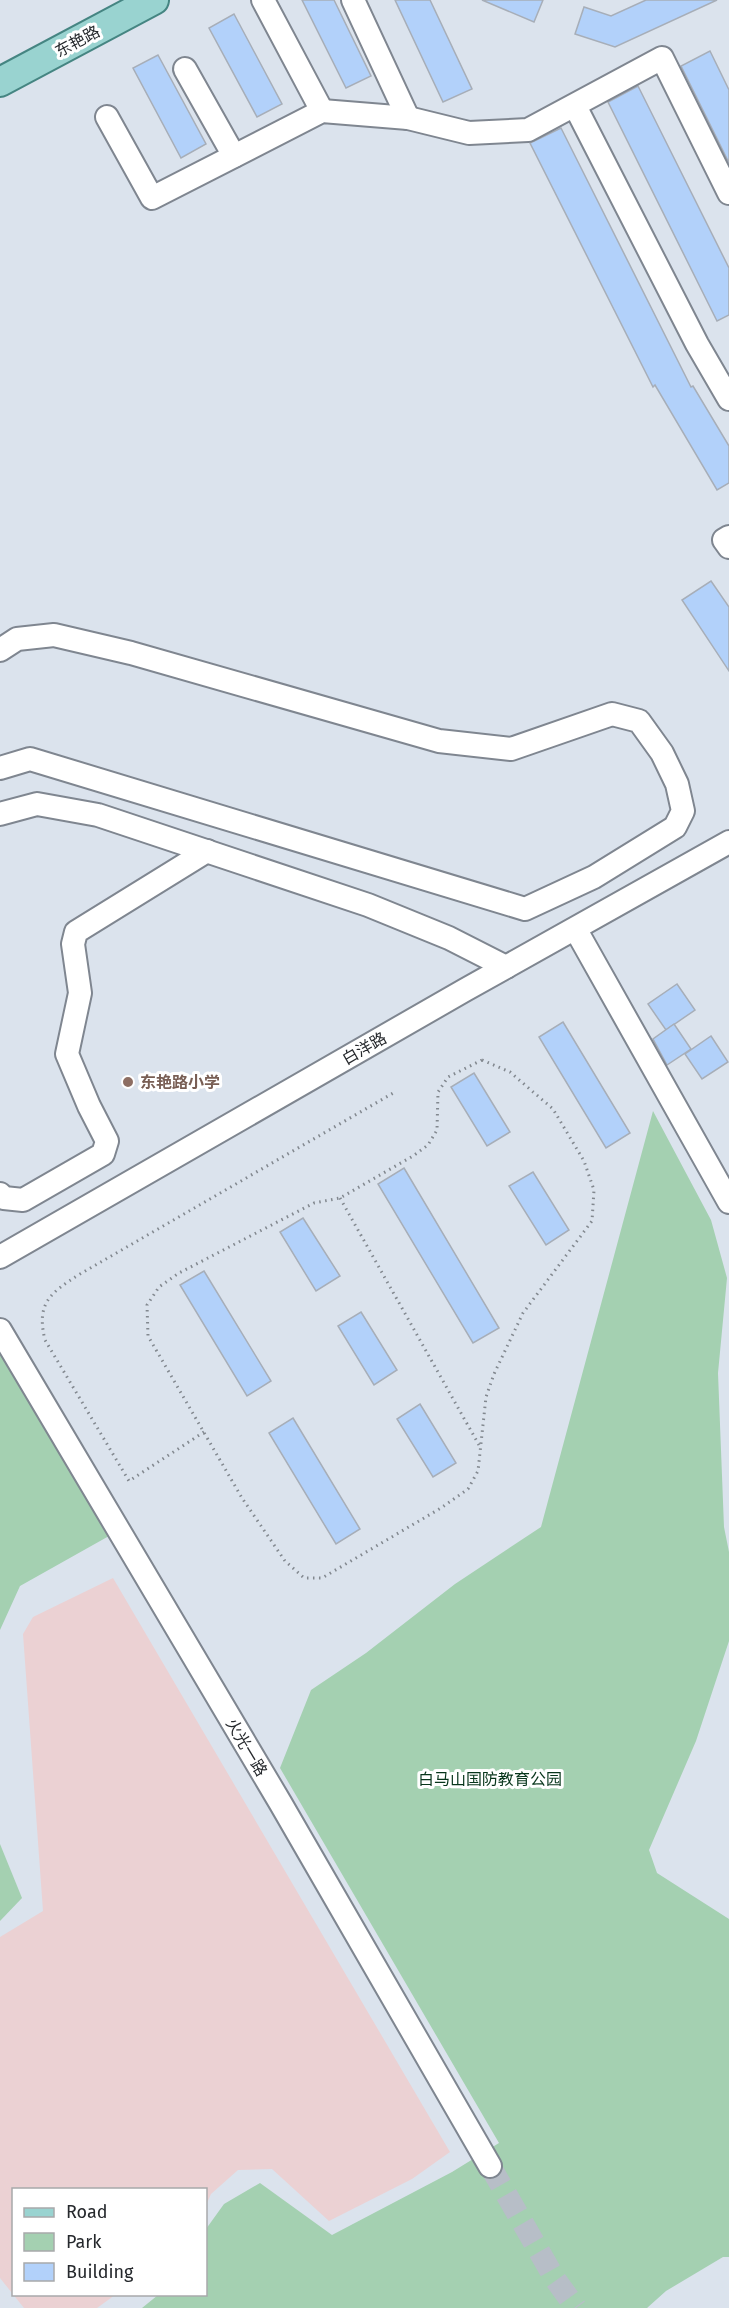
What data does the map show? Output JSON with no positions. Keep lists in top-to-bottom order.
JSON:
{
  "streets": {
    "main road": ["东艳路"],
    "street": ["白洋路", "火光一路"]
  },
  "parks": ["白马山国防教育公园"],
  "places": ["东艳路小学"],
  "legend": ["Road", "Park", "Building"]
}
